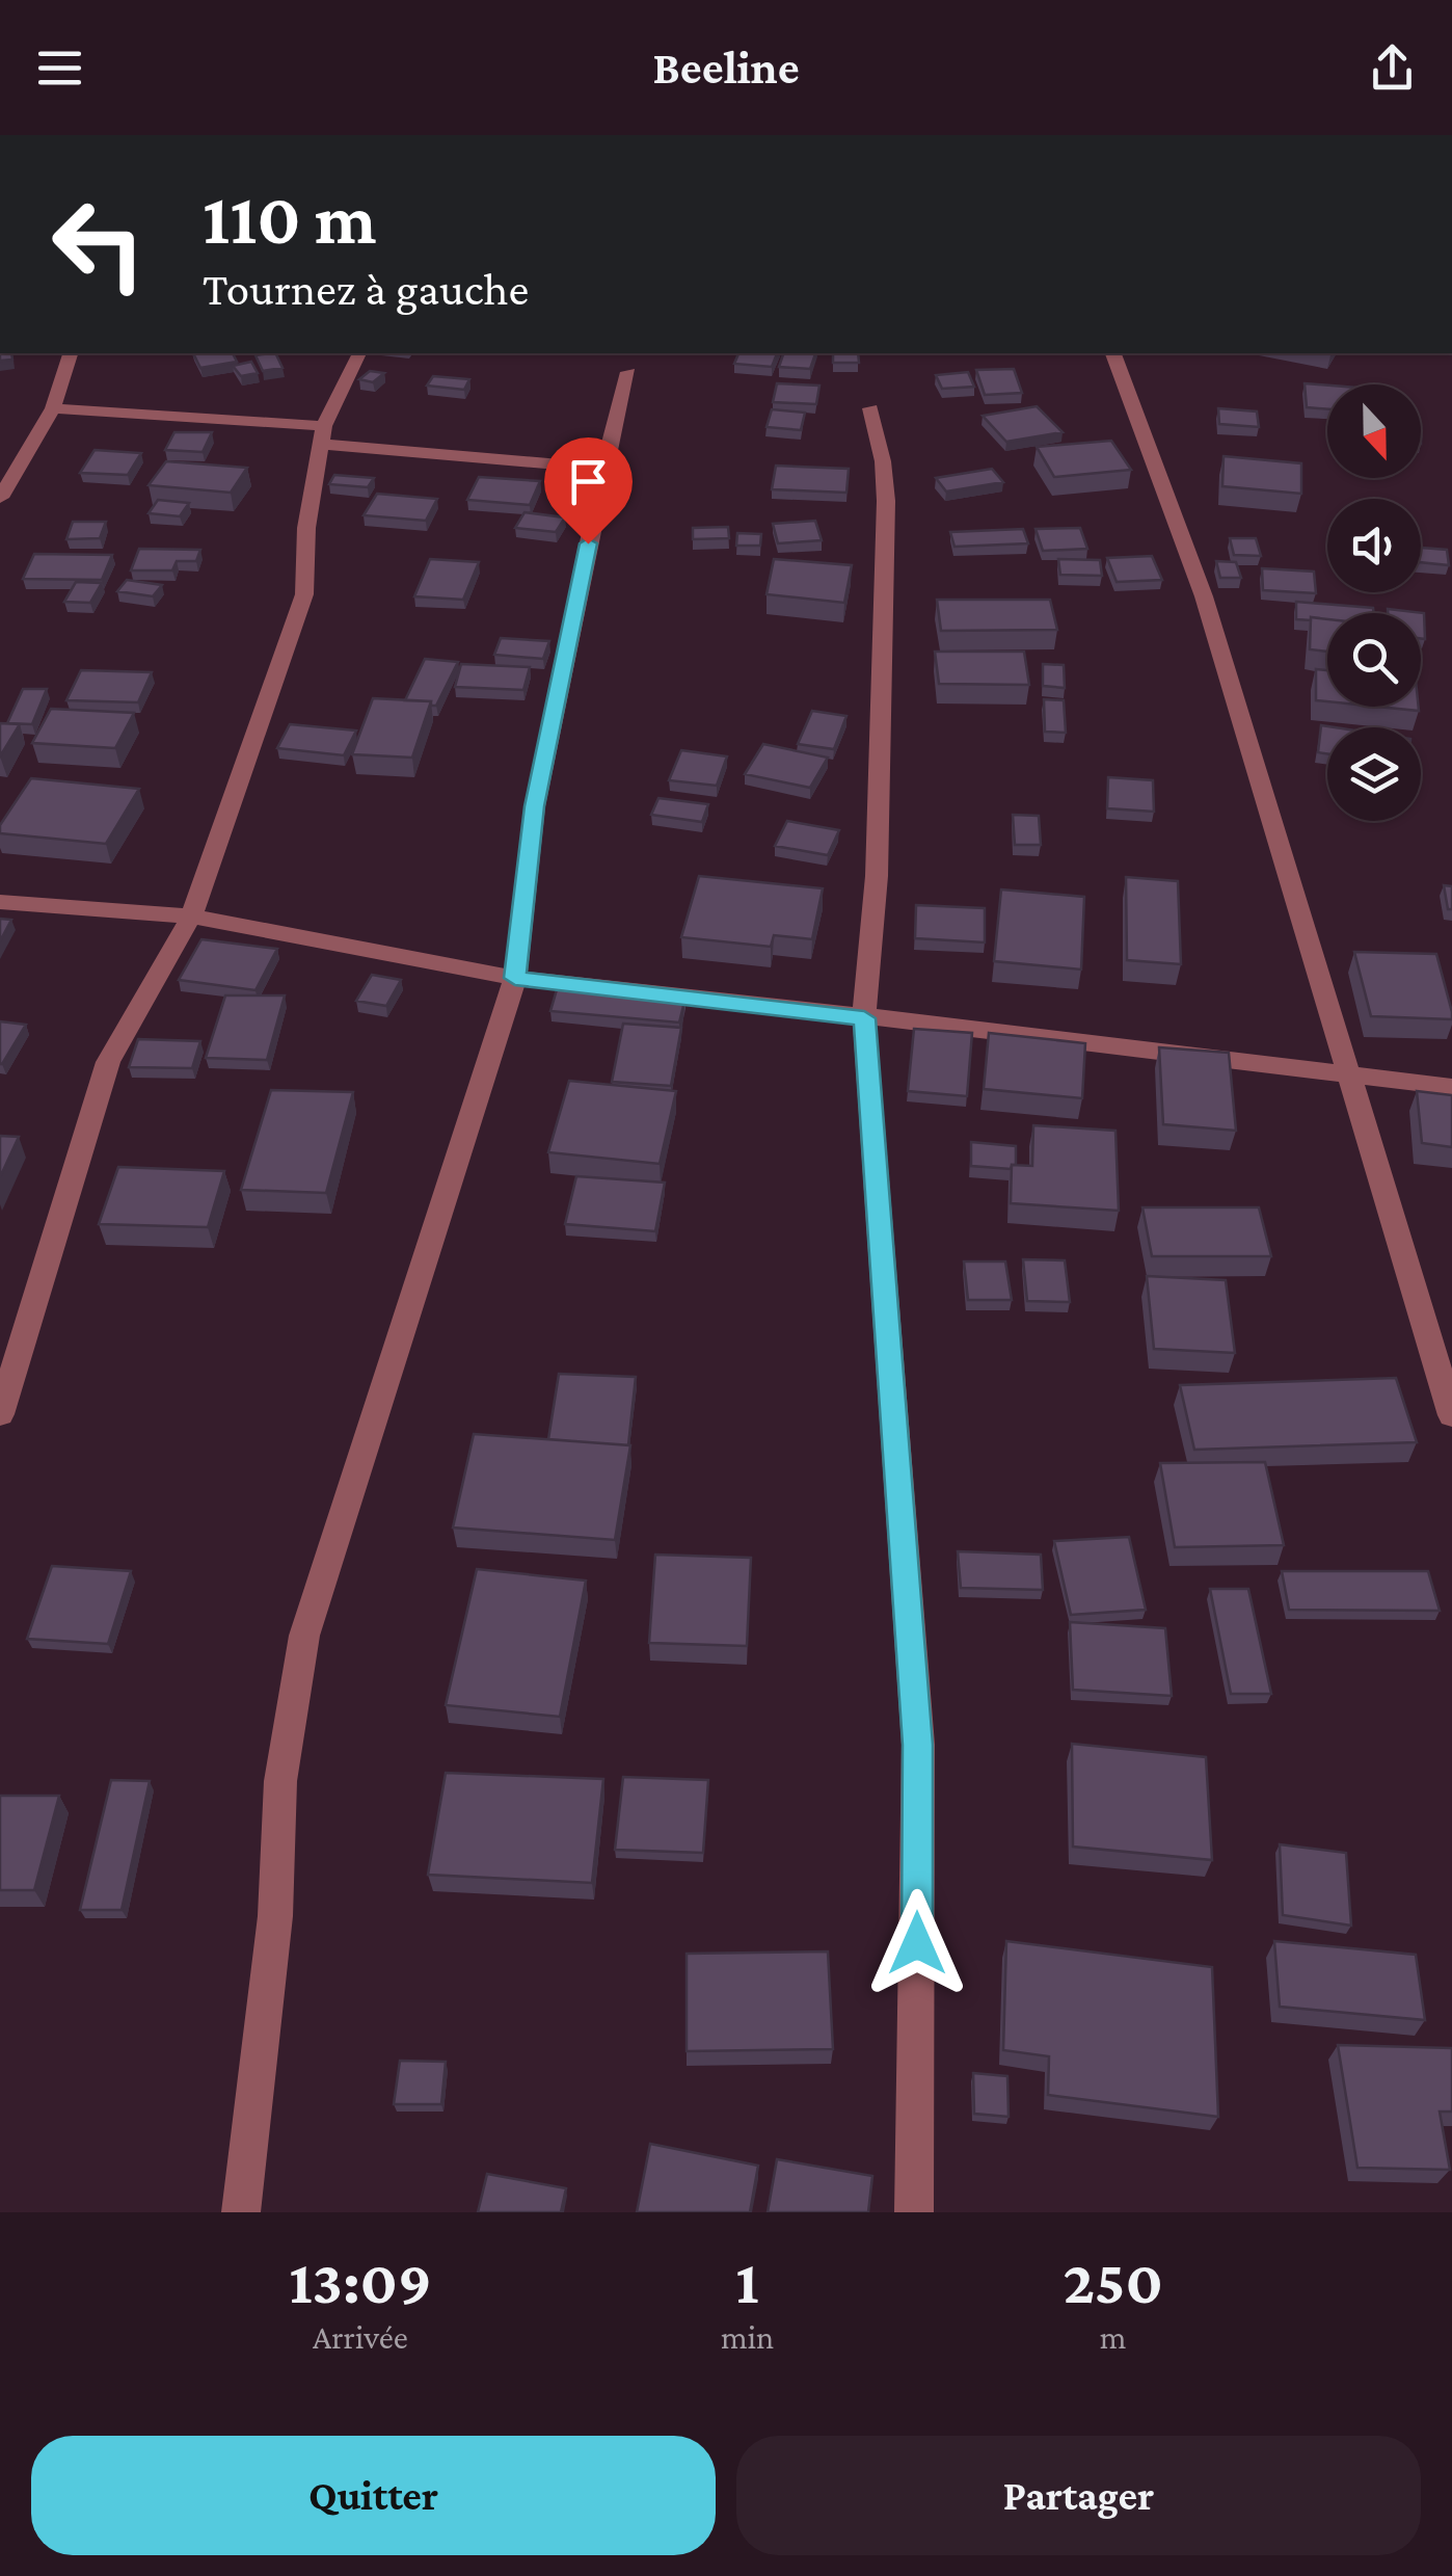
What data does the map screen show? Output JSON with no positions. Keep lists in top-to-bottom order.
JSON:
{
  "north": "bottom",
  "page": {
    "header": "Beeline",
    "turn": ["110 m", "Tournez à gauche"],
    "eta": [
      "13:09",
      "Arrivée",
      "1",
      "min",
      "250",
      "m"
    ],
    "buttons": ["Quitter", "Partager"]
  }
}
